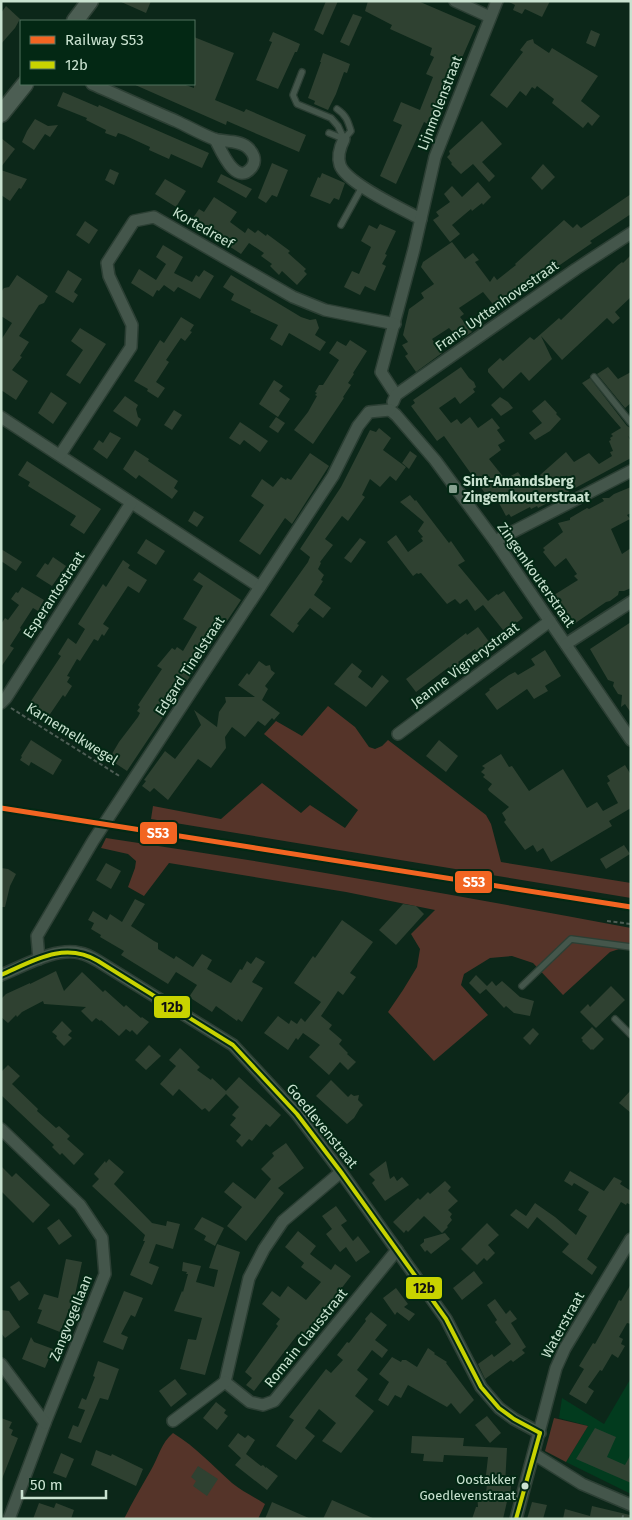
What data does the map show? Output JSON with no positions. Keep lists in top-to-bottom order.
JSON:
{
  "streets": {
    "street": [
      "Lijnmolenstraat",
      "Kortedreef",
      "Frans Uyttenhovestraat",
      "Zingemkouterstraat",
      "Esperantostraat",
      "Jeanne Vignerystraat",
      "Edgard Tinelstraat",
      "Goedlevenstraat",
      "Zangvogellaan",
      "Waterstraat",
      "Romain Clausstraat"
    ],
    "path": ["Karnemelkwegel"]
  },
  "crossings": [
    ["Lijnmolenstraat", "Kortedreef"],
    ["Lijnmolenstraat", "Frans Uyttenhovestraat"],
    ["Zingemkouterstraat", "Jeanne Vignerystraat"],
    ["Zingemkouterstraat", "Edgard Tinelstraat"],
    ["Esperantostraat", "Karnemelkwegel"],
    ["Edgard Tinelstraat", "Karnemelkwegel"],
    ["Edgard Tinelstraat", "Goedlevenstraat"],
    ["Goedlevenstraat", "Waterstraat"],
    ["Goedlevenstraat", "Romain Clausstraat"]
  ],
  "places": {
    "transit": ["Sint-Amandsberg Zingemkouterstraat"],
    "other": ["Oostakker Goedlevenstraat"]
  },
  "lines": ["rail line S53", "transit line 12b"],
  "legend": ["Railway S53", "12b"],
  "scale_bar": "50 m"
}
